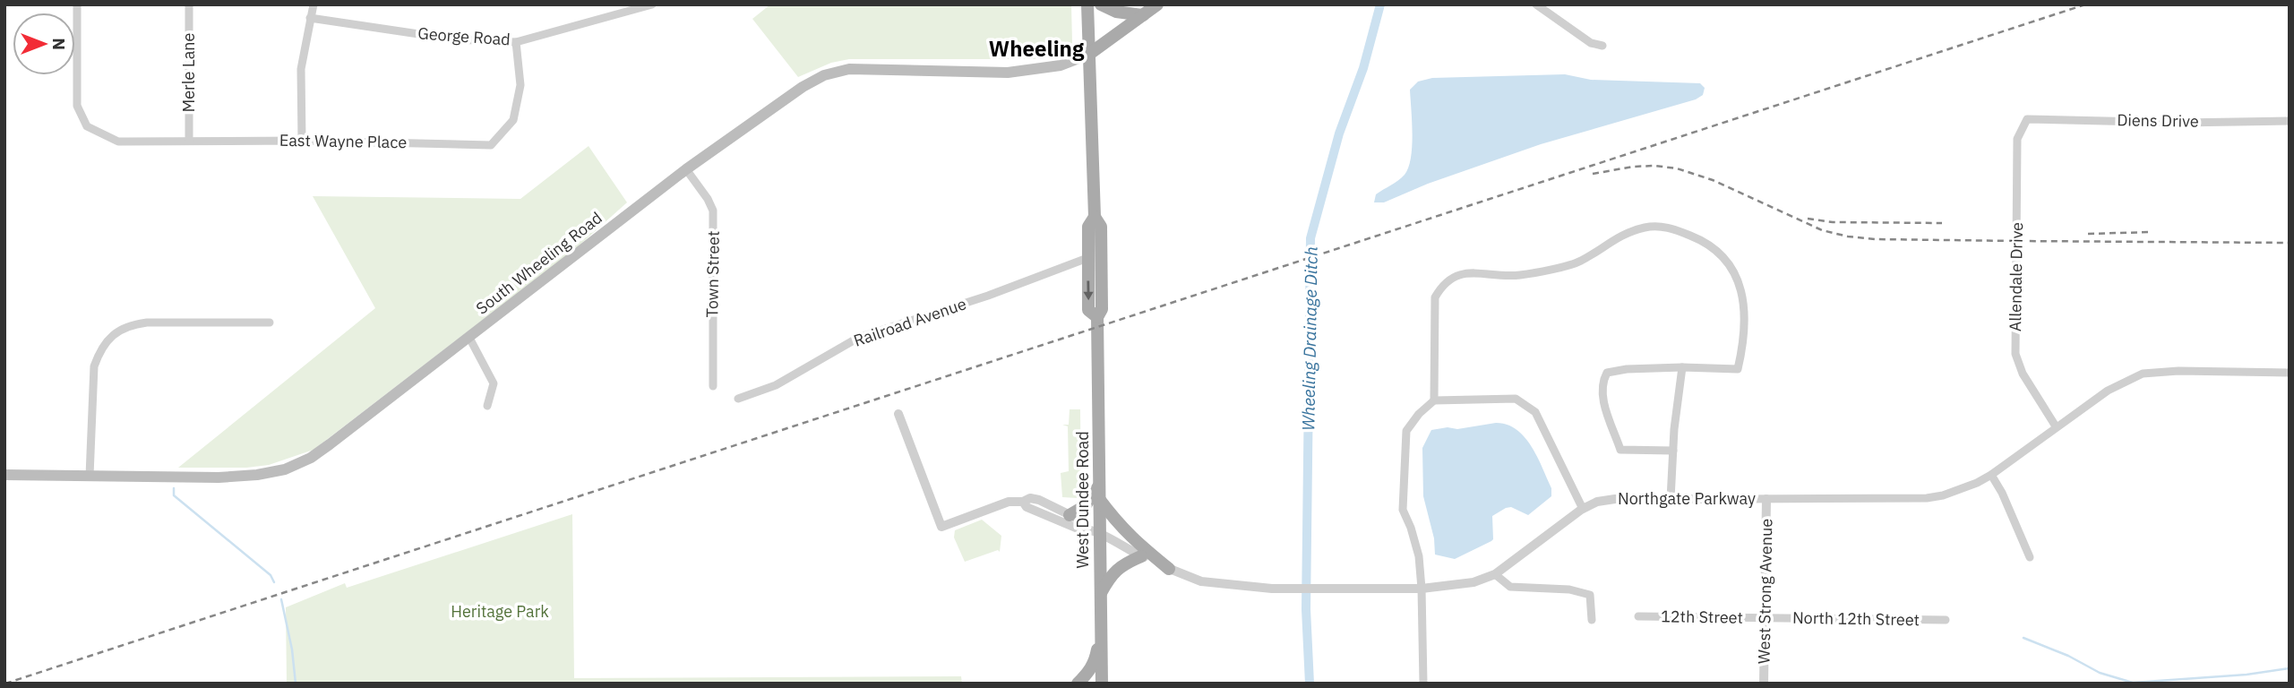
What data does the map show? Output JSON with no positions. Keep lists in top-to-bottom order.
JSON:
{
  "streets": {
    "main road": ["South Wheeling Road", "West Dundee Road"],
    "street": [
      "George Road",
      "Merle Lane",
      "Diens Drive",
      "East Wayne Place",
      "Town Street",
      "Allendale Drive",
      "Railroad Avenue",
      "Northgate Parkway",
      "West Strong Avenue",
      "12th Street",
      "North 12th Street"
    ]
  },
  "crossings": [
    ["George Road", "East Wayne Place"],
    ["Merle Lane", "East Wayne Place"],
    ["Diens Drive", "Allendale Drive"],
    ["South Wheeling Road", "Town Street"],
    ["South Wheeling Road", "West Dundee Road"],
    ["Allendale Drive", "Northgate Parkway"],
    ["Railroad Avenue", "West Dundee Road"],
    ["Northgate Parkway", "West Dundee Road"],
    ["Northgate Parkway", "West Strong Avenue"],
    ["West Strong Avenue", "12th Street"],
    ["West Strong Avenue", "North 12th Street"],
    ["12th Street", "North 12th Street"]
  ],
  "districts": ["Wheeling"],
  "water": ["Wheeling Drainage Ditch"],
  "parks": ["Heritage Park"],
  "north": "right"
}
